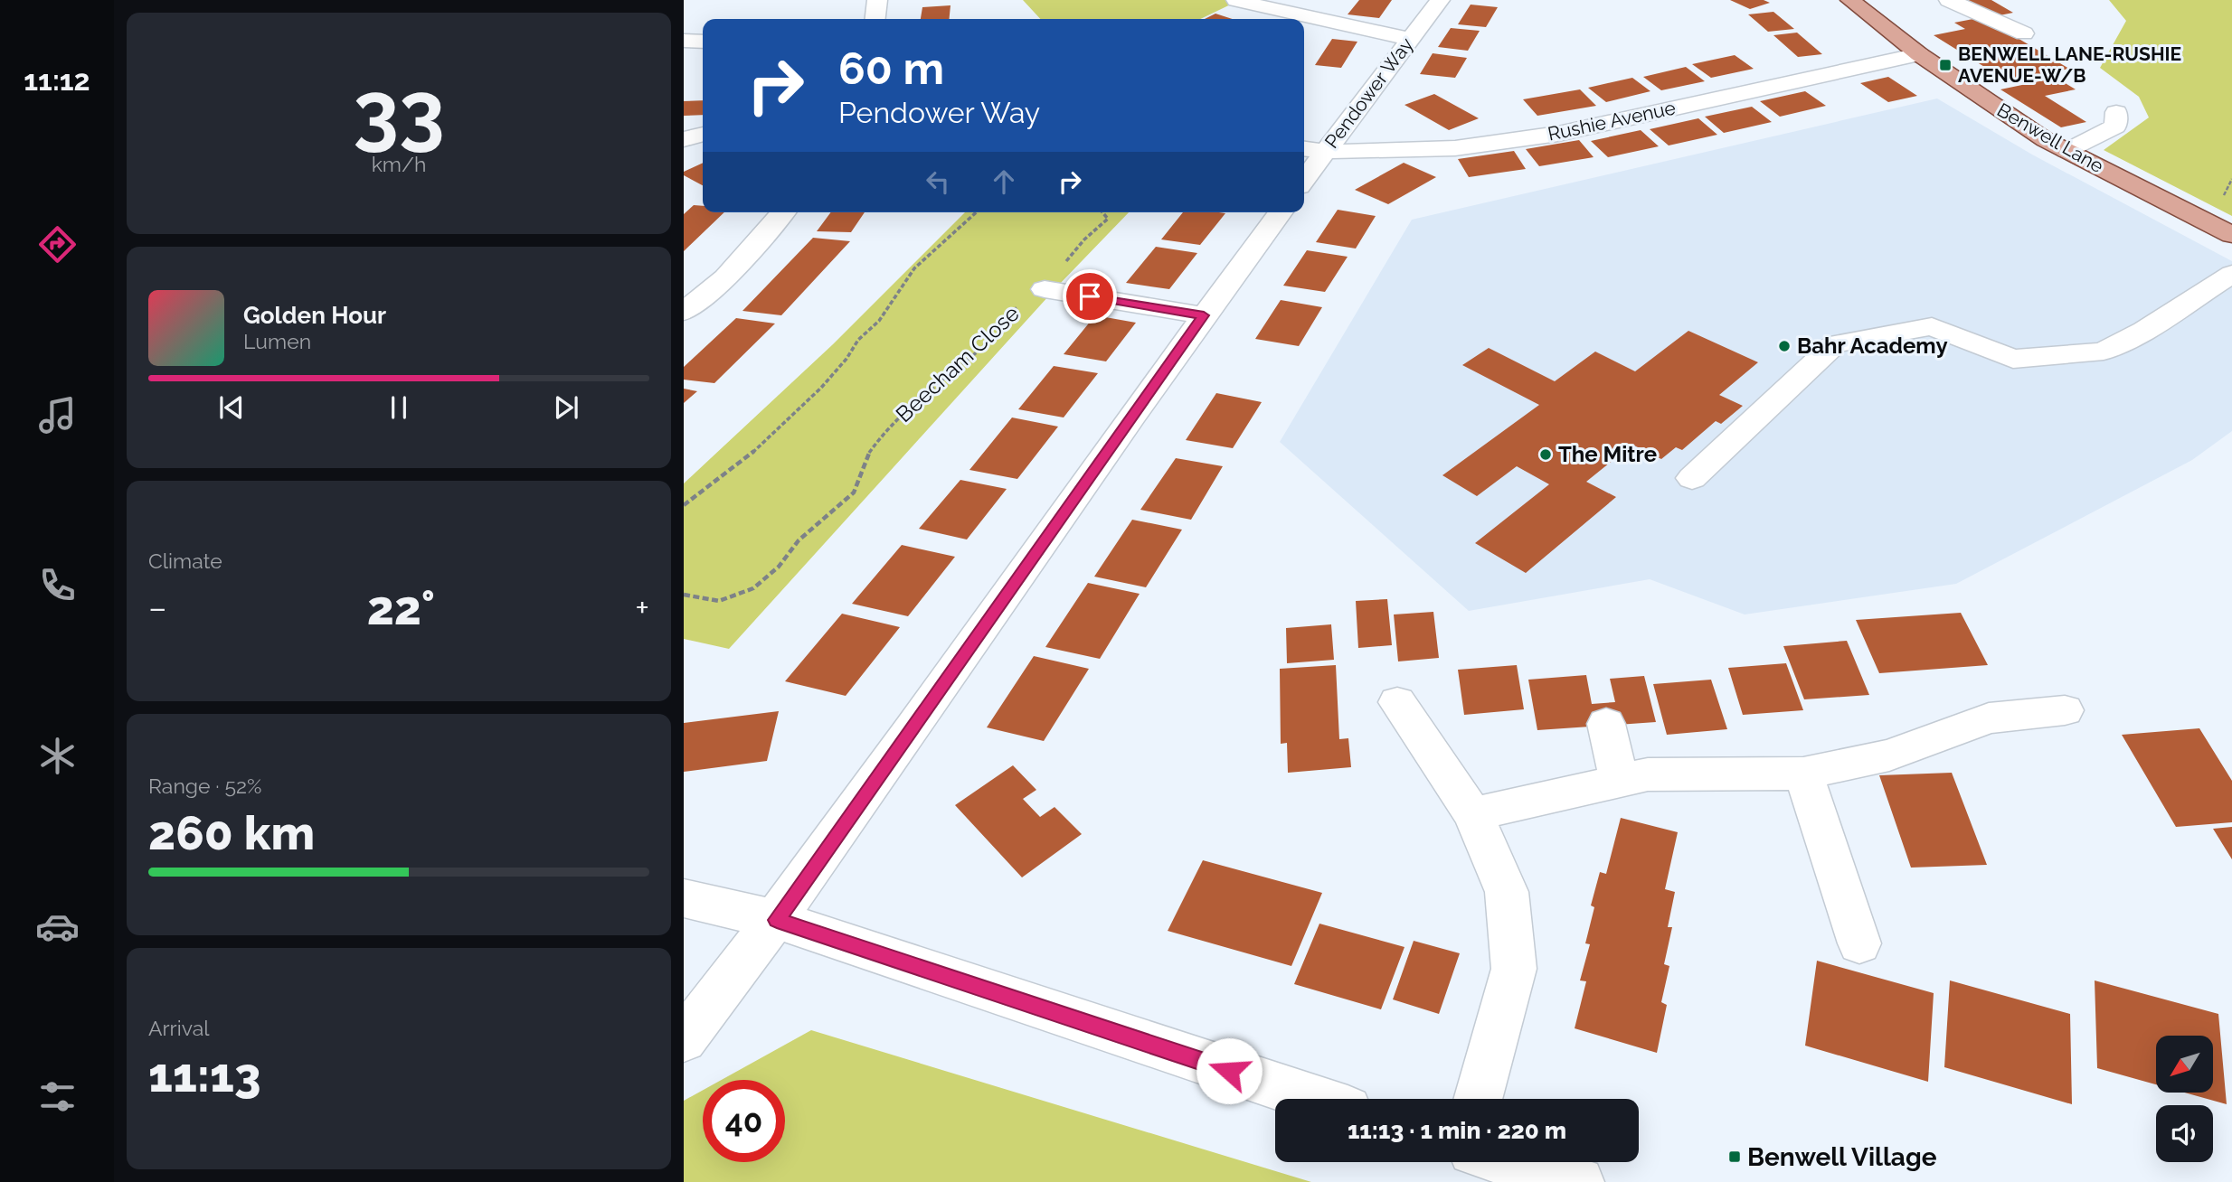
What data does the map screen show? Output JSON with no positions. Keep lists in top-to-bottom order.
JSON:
{
  "streets": {
    "main road": ["Benwell Lane"],
    "street": ["Pendower Way", "Rushie Avenue"],
    "path": ["Beecham Close"]
  },
  "crossings": [
    ["Pendower Way", "Rushie Avenue"],
    ["Rushie Avenue", "Benwell Lane"]
  ],
  "places": {
    "transit": ["BENWELL LANE-RUSHIE AVENUE-W/B", "Benwell Village"],
    "other": ["Bahr Academy", "The Mitre"]
  },
  "north": "bottom left",
  "page": {
    "tabs": "11:12",
    "tile": [
      ["33", "km/h"],
      "Climate",
      ["Range · 52%", "260 km"],
      ["Arrival", "11:13"]
    ],
    "turn": ["60 m", "Pendower Way"],
    "song": ["Golden Hour", "Lumen"],
    "heat": ["−", "22°", "+"],
    "limit": "40",
    "trip": "11:13 · 1 min · 220 m"
  }
}
